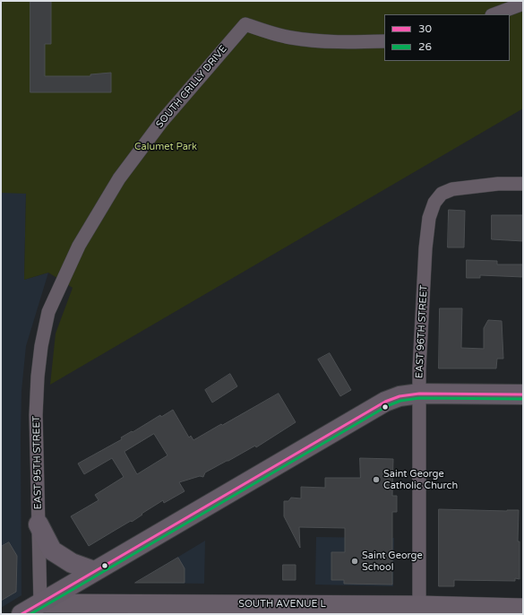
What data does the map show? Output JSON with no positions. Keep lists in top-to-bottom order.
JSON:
{
  "streets": {
    "street": [
      "SOUTH CRILLY DRIVE",
      "EAST 96TH STREET",
      "EAST 95TH STREET",
      "SOUTH AVENUE L"
    ]
  },
  "crossings": [
    ["SOUTH CRILLY DRIVE", "EAST 95TH STREET"],
    ["EAST 96TH STREET", "SOUTH AVENUE L"],
    ["EAST 95TH STREET", "SOUTH AVENUE L"]
  ],
  "parks": ["Calumet Park"],
  "places": ["Saint George Catholic Church", "Saint George School"],
  "lines": ["transit line 30", "transit line 26"],
  "legend": ["30", "26"]
}
